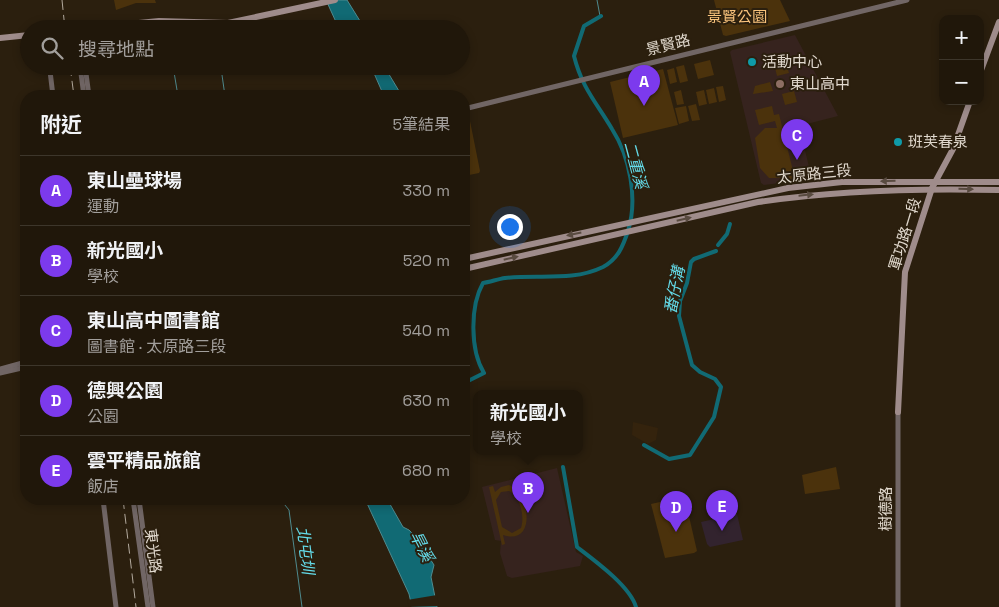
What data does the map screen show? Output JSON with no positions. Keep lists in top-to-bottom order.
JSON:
{
  "streets": {
    "main road": ["太原路三段", "軍功路一段"],
    "street": ["景賢路", "樹德路", "東光路"]
  },
  "crossings": [
    ["太原路三段", "軍功路一段"],
    ["軍功路一段", "樹德路"]
  ],
  "water": [
    "二重溪",
    "番仔溝",
    "旱溪",
    "北屯圳"
  ],
  "parks": ["景賢公園"],
  "places": ["活動中心", "東山高中", "班芙春泉"],
  "page": {
    "map_buttons": ["+", "−"],
    "search": "搜尋地點",
    "pins": [
      "A",
      "C",
      "B",
      "E",
      "D"
    ],
    "heading": ["附近", "5筆結果"],
    "list": [
      {
        "mark": "A",
        "name": "東山壘球場",
        "note": "運動",
        "value": "330 m"
      },
      {
        "mark": "B",
        "name": "新光國小",
        "note": "學校",
        "value": "520 m"
      },
      {
        "mark": "C",
        "name": "東山高中圖書館",
        "note": "圖書館 · 太原路三段",
        "value": "540 m"
      },
      {
        "mark": "D",
        "name": "德興公園",
        "note": "公園",
        "value": "630 m"
      },
      {
        "mark": "E",
        "name": "雲平精品旅館",
        "note": "飯店",
        "value": "680 m"
      }
    ],
    "popup": ["新光國小", "學校"]
  }
}
